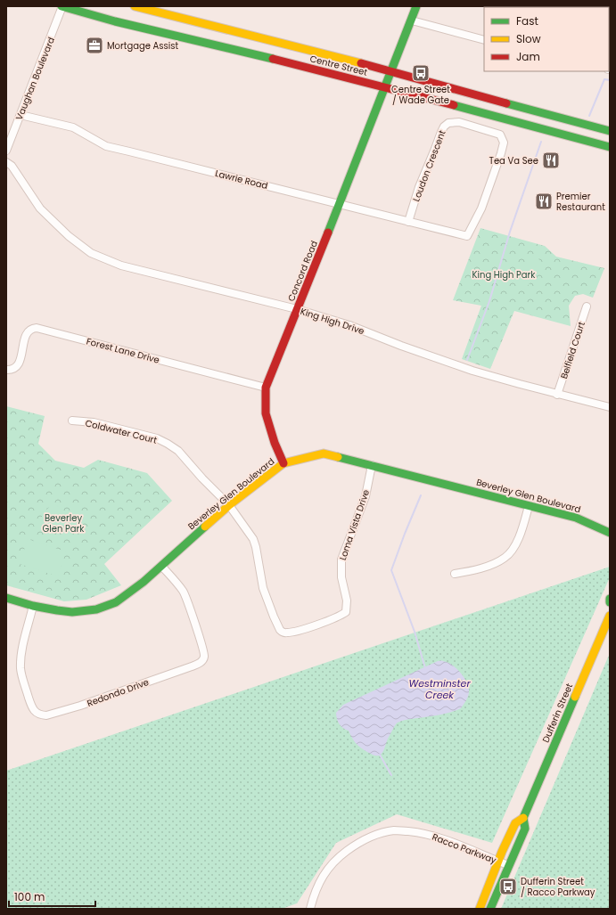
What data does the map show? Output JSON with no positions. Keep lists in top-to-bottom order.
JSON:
{
  "streets": {
    "main road": [
      "Centre Street",
      "Concord Road",
      "Beverley Glen Boulevard",
      "Dufferin Street"
    ],
    "street": [
      "Vaughan Boulevard",
      "Loudon Crescent",
      "Lawrie Road",
      "King High Drive",
      "Forest Lane Drive",
      "Belfield Court",
      "Coldwater Court",
      "Loma Vista Drive",
      "Redondo Drive",
      "Racco Parkway"
    ]
  },
  "crossings": [
    ["Centre Street", "Vaughan Boulevard"],
    ["Centre Street", "Concord Road"],
    ["Vaughan Boulevard", "Lawrie Road"],
    ["Loudon Crescent", "Lawrie Road"],
    ["Lawrie Road", "Concord Road"],
    ["Concord Road", "King High Drive"],
    ["Concord Road", "Forest Lane Drive"],
    ["Concord Road", "Beverley Glen Boulevard"],
    ["King High Drive", "Belfield Court"],
    ["Coldwater Court", "Beverley Glen Boulevard"],
    ["Coldwater Court", "Loma Vista Drive"],
    ["Beverley Glen Boulevard", "Loma Vista Drive"],
    ["Beverley Glen Boulevard", "Redondo Drive"],
    ["Dufferin Street", "Racco Parkway"]
  ],
  "water": ["Westminster Creek"],
  "parks": ["King High Park", "Beverley Glen Park"],
  "places": {
    "office": ["Mortgage Assist"],
    "bus stop": ["Centre Street / Wade Gate", "Dufferin Street / Racco Parkway"],
    "restaurant": ["Tea Va See", "Premier Restaurant"]
  },
  "legend": ["Fast", "Slow", "Jam"],
  "scale_bar": "100 m"
}
